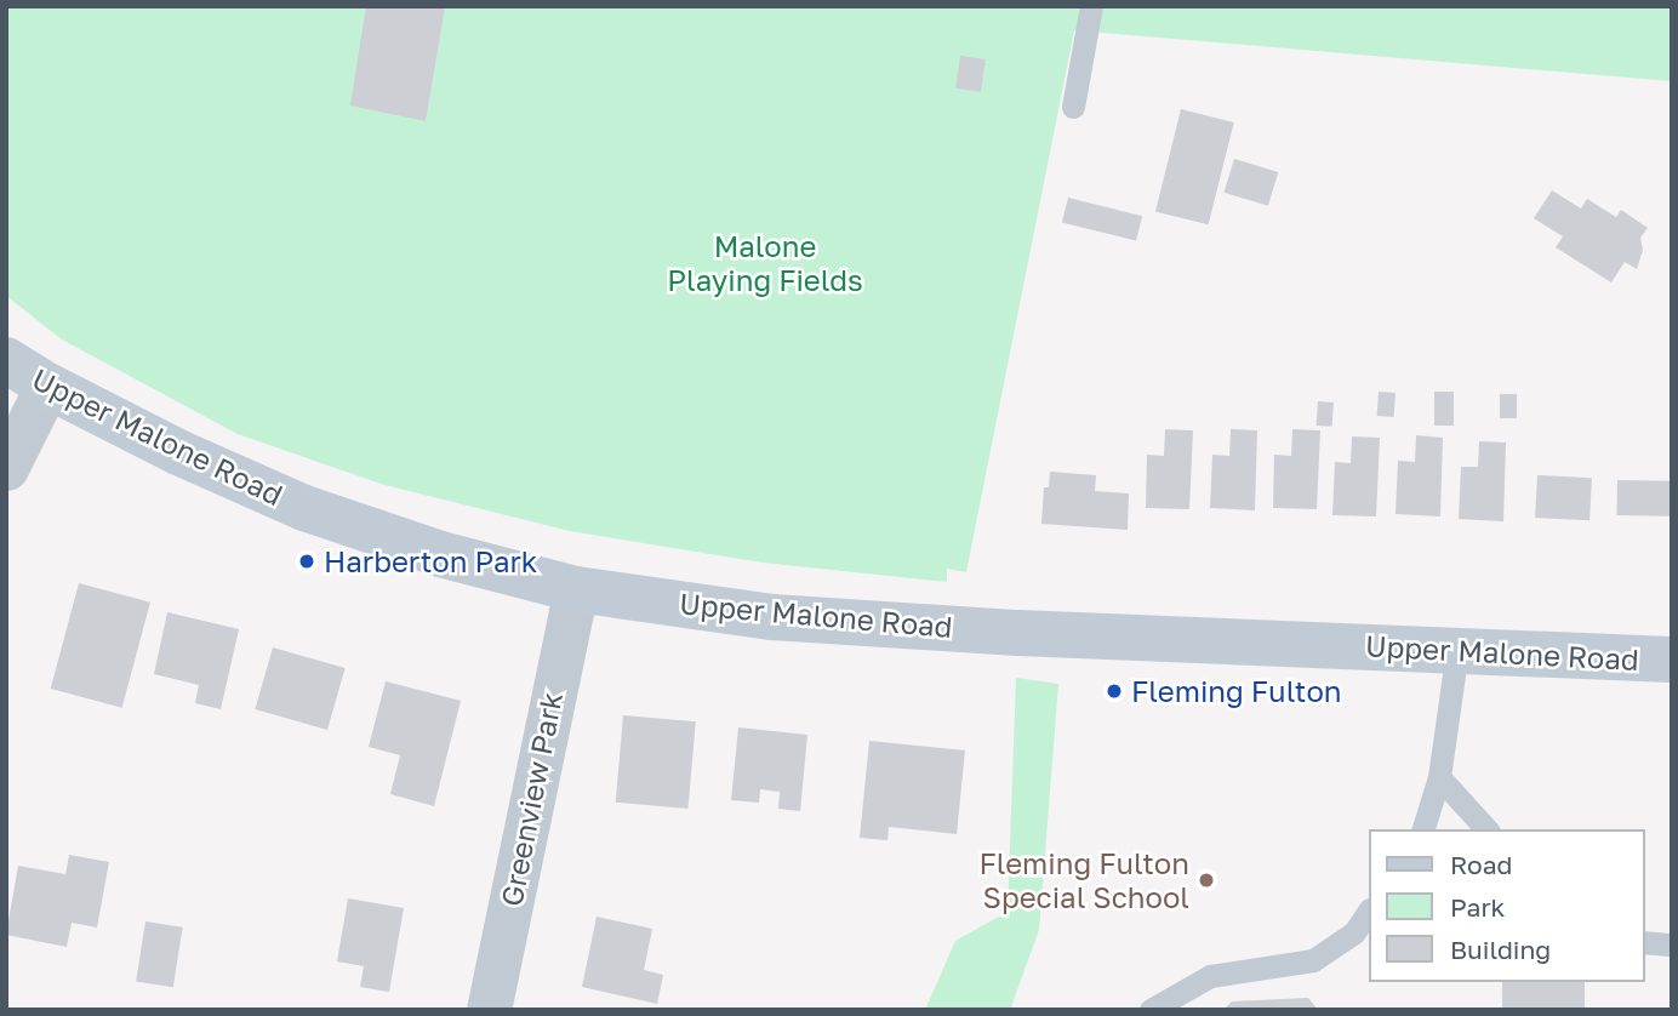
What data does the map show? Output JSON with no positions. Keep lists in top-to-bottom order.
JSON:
{
  "streets": {
    "main road": ["Upper Malone Road"],
    "street": ["Greenview Park"]
  },
  "crossings": [
    ["Upper Malone Road", "Greenview Park"]
  ],
  "parks": ["Malone Playing Fields"],
  "places": ["Harberton Park", "Fleming Fulton", "Fleming Fulton Special School"],
  "legend": ["Road", "Park", "Building"]
}
